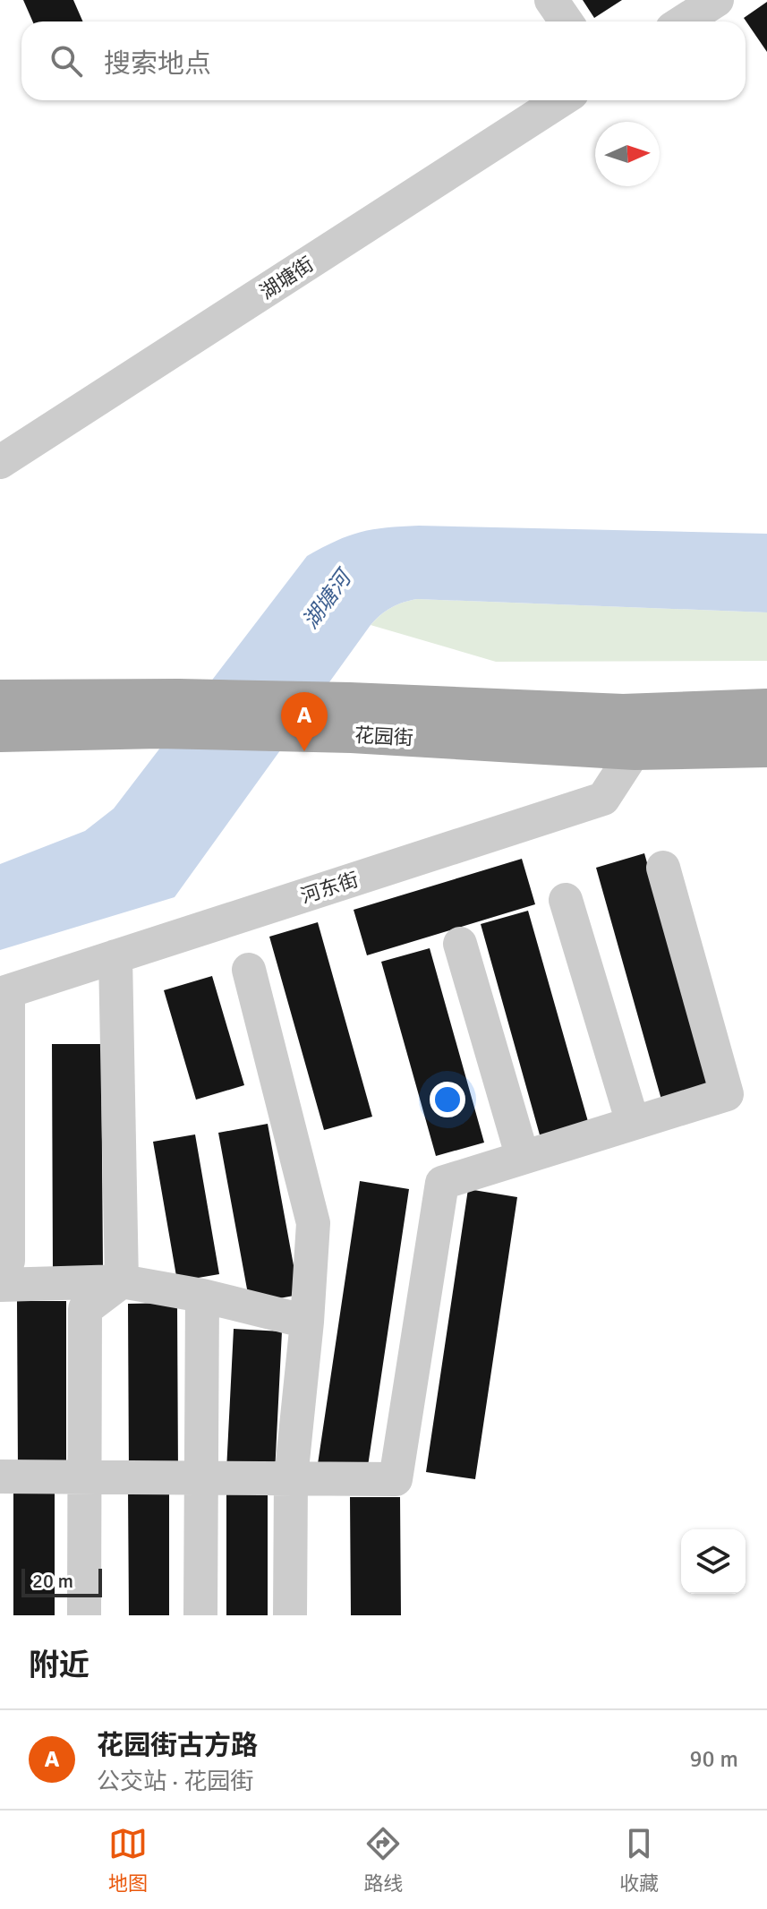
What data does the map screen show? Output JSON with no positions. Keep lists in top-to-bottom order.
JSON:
{
  "streets": {
    "main road": ["花园街"],
    "street": ["湖塘街", "河东街"]
  },
  "crossings": [
    ["花园街", "河东街"]
  ],
  "water": ["湖塘河"],
  "scale_bar": "20 m",
  "north": "right",
  "page": {
    "search": "搜索地点",
    "pins": "A",
    "scale": "20 m",
    "heading": "附近",
    "list": [
      {
        "mark": "A",
        "name": "花园街古方路",
        "note": "公交站 · 花园街",
        "value": "90 m"
      }
    ],
    "nav": ["地图", "路线", "收藏"]
  }
}
